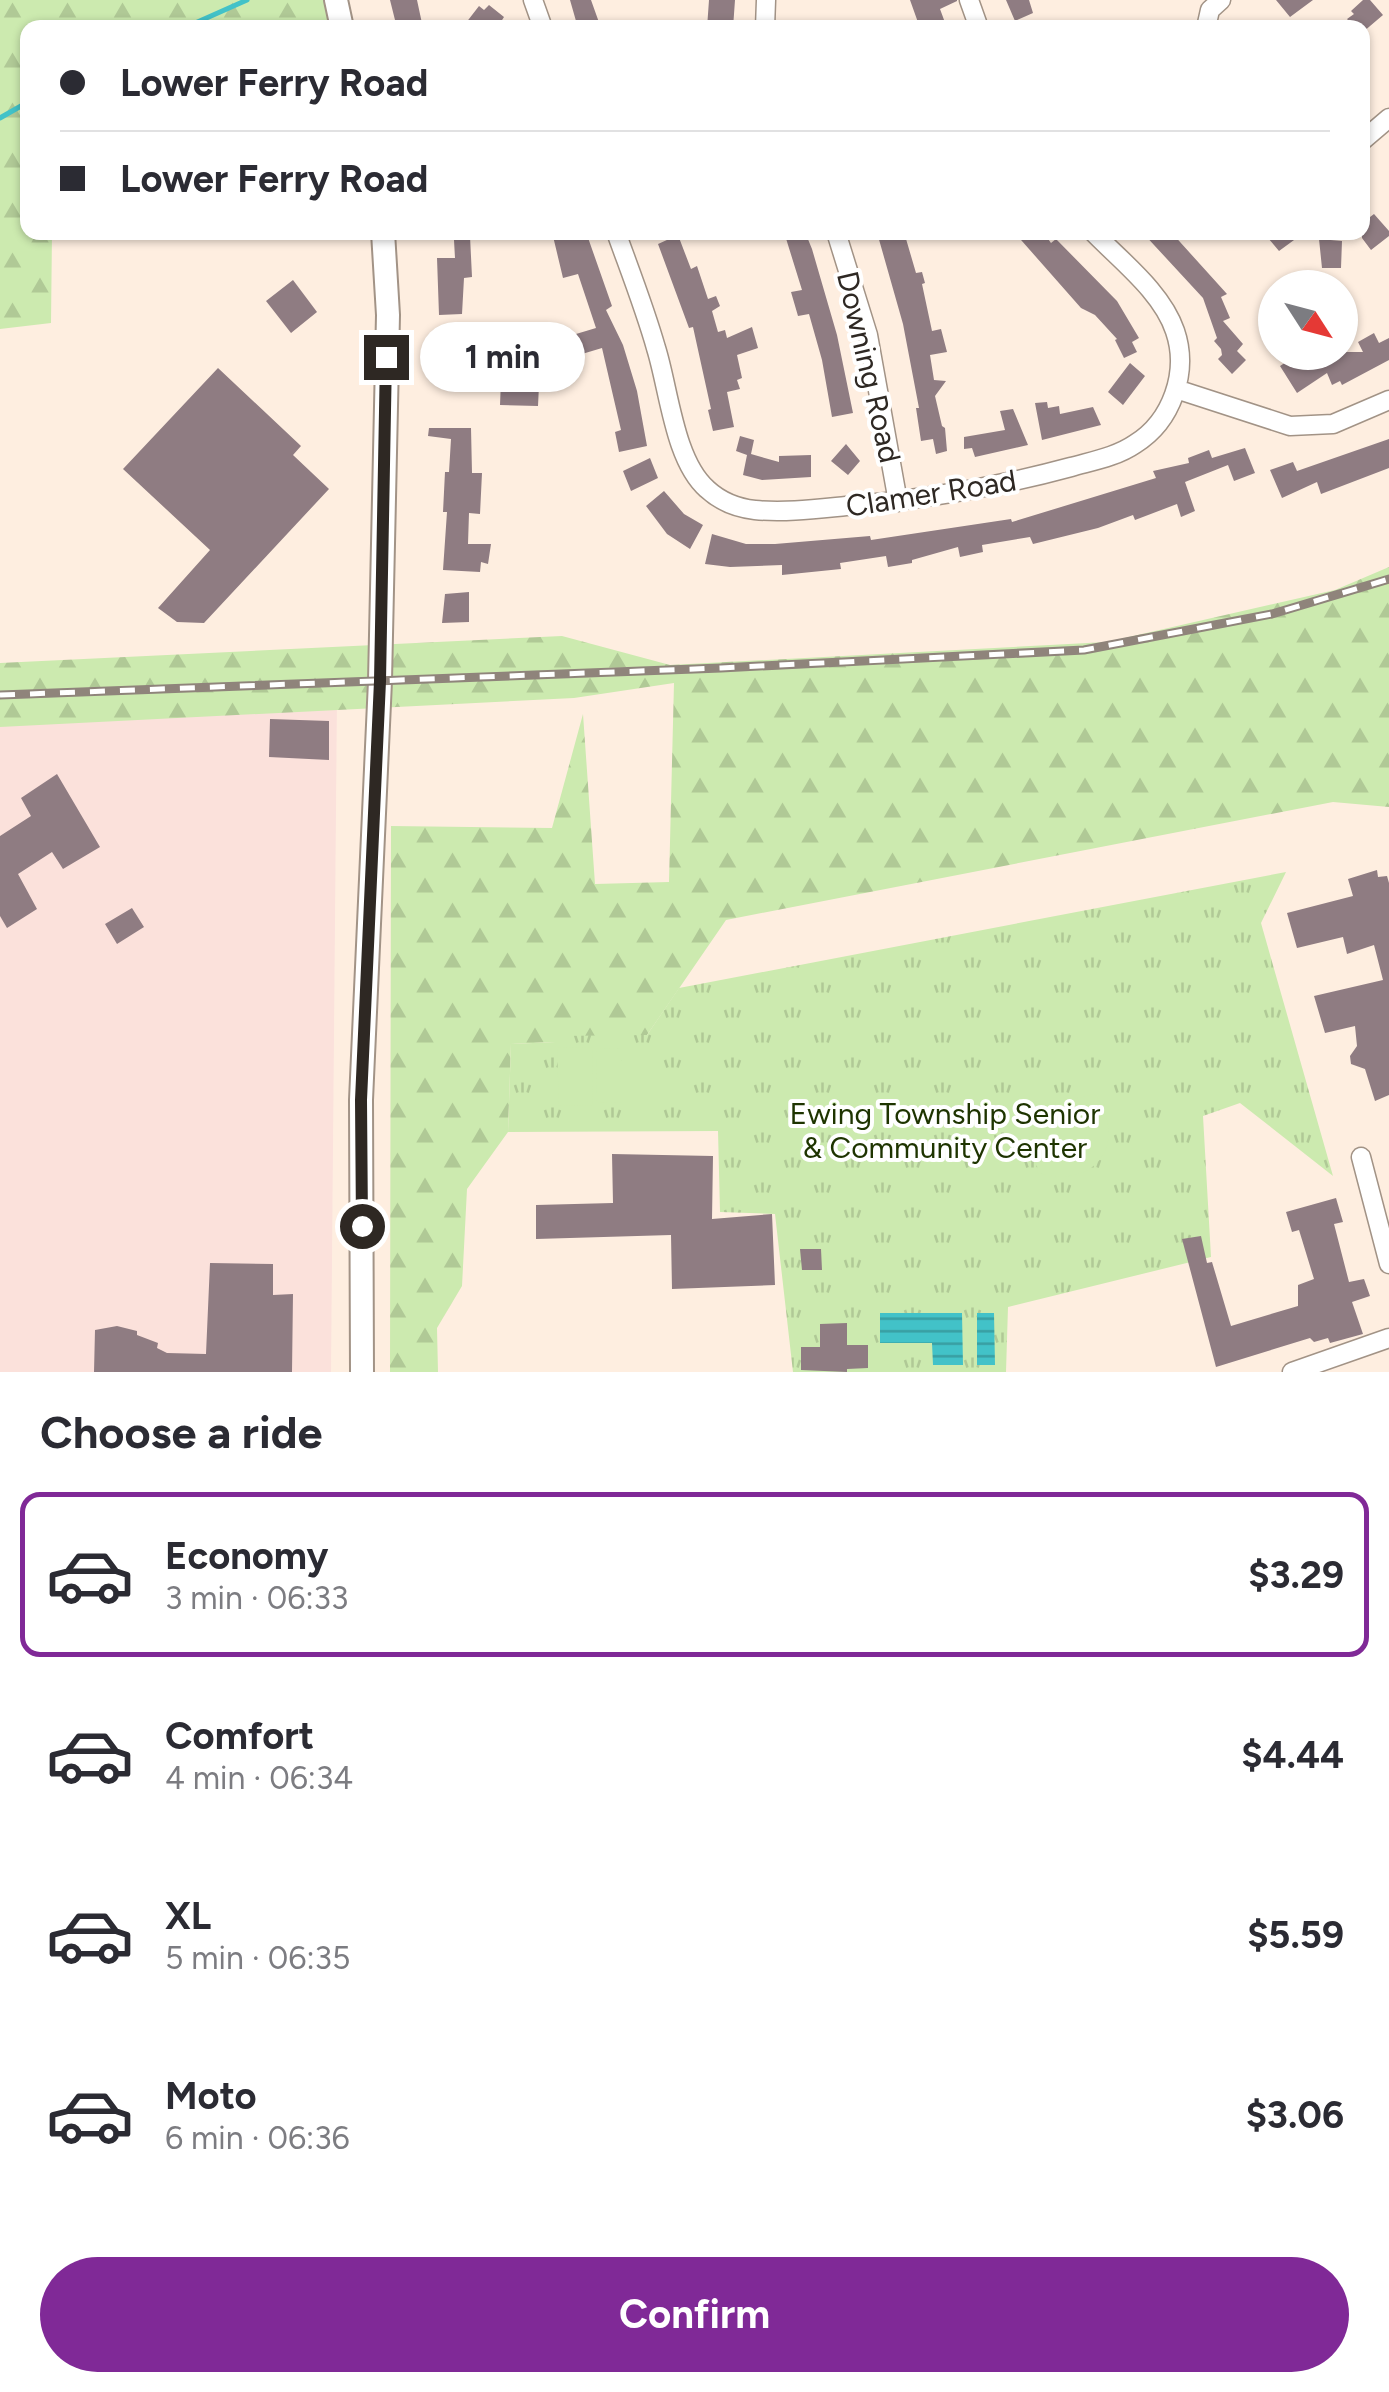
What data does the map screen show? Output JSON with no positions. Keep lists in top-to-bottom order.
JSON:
{
  "streets": {
    "street": ["Downing Road", "Clamer Road"]
  },
  "crossings": [
    ["Downing Road", "Clamer Road"]
  ],
  "parks": ["Ewing Township Senior & Community Center"],
  "north": "bottom right",
  "page": {
    "banner": ["Lower Ferry Road", "Lower Ferry Road"],
    "bubble": "1 min",
    "heading": "Choose a ride",
    "list": [
      {
        "name": "Economy",
        "note": "3 min · 06:33",
        "value": "$3.29"
      },
      {
        "name": "Comfort",
        "note": "4 min · 06:34",
        "value": "$4.44"
      },
      {
        "name": "XL",
        "note": "5 min · 06:35",
        "value": "$5.59"
      },
      {
        "name": "Moto",
        "note": "6 min · 06:36",
        "value": "$3.06"
      }
    ],
    "buttons": "Confirm"
  }
}
